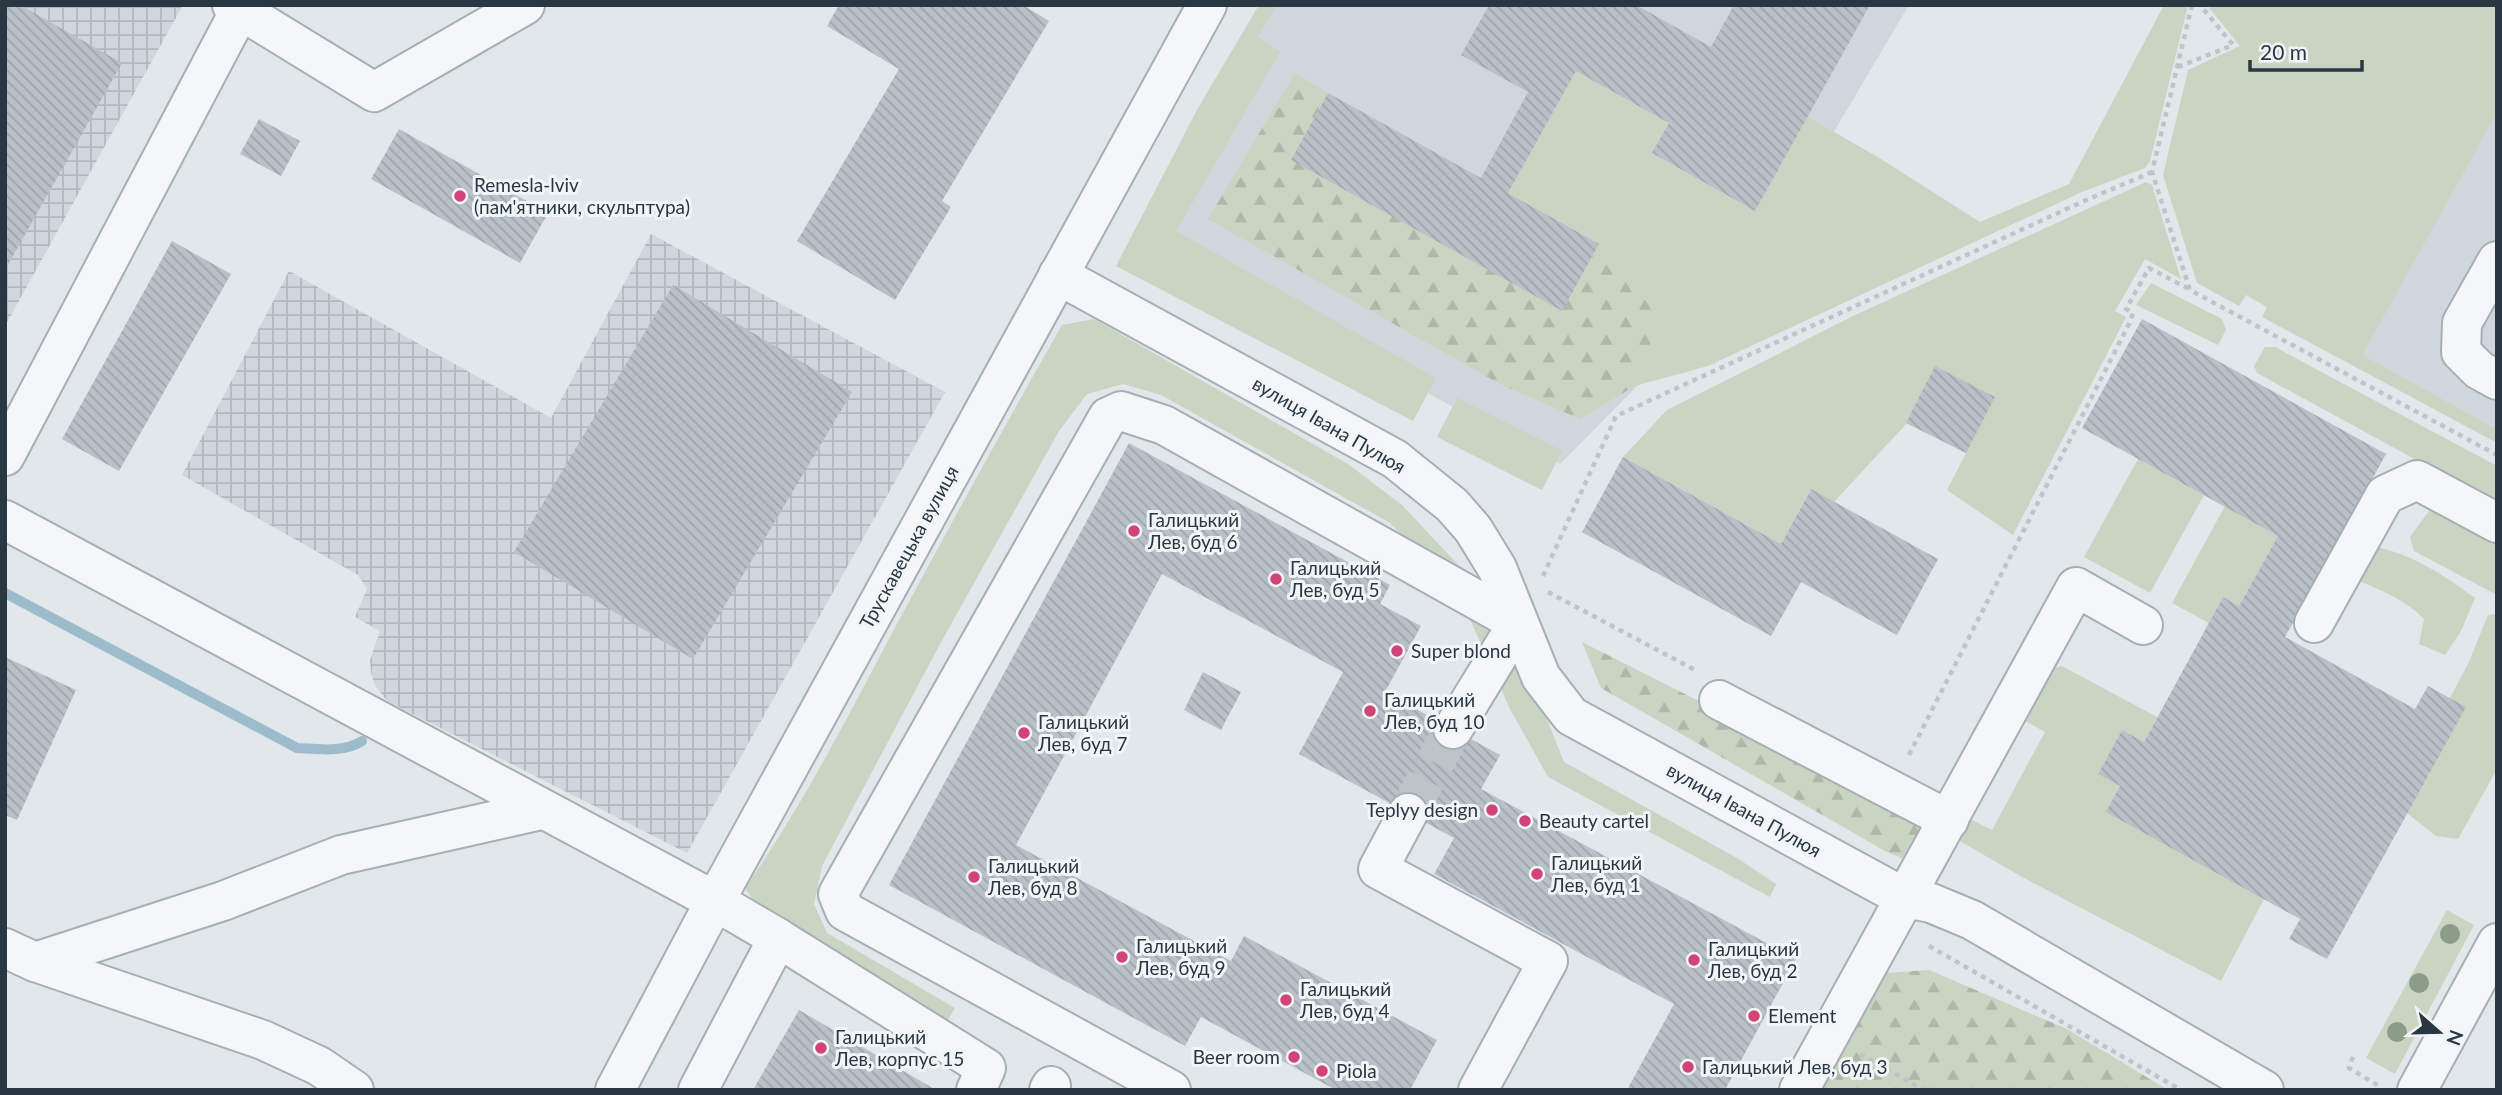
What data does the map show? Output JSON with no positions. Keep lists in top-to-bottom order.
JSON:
{
  "streets": {
    "street": ["вулиця Івана Пулюя", "Трускавецька вулиця"]
  },
  "crossings": [
    ["вулиця Івана Пулюя", "Трускавецька вулиця"]
  ],
  "places": [
    "Remesla-lviv (пам'ятники, скульптура)",
    "Галицький Лев, буд 6",
    "Галицький Лев, буд 5",
    "Super blond",
    "Галицький Лев, буд 10",
    "Галицький Лев, буд 7",
    "Teplyy design",
    "Beauty cartel",
    "Галицький Лев, буд 1",
    "Галицький Лев, буд 8",
    "Галицький Лев, буд 9",
    "Галицький Лев, буд 2",
    "Галицький Лев, буд 4",
    "Element",
    "Галицький Лев, корпус 15",
    "Beer room",
    "Галицький Лев, буд 3",
    "Piola"
  ],
  "scale_bar": "20 m",
  "north": "right"
}
